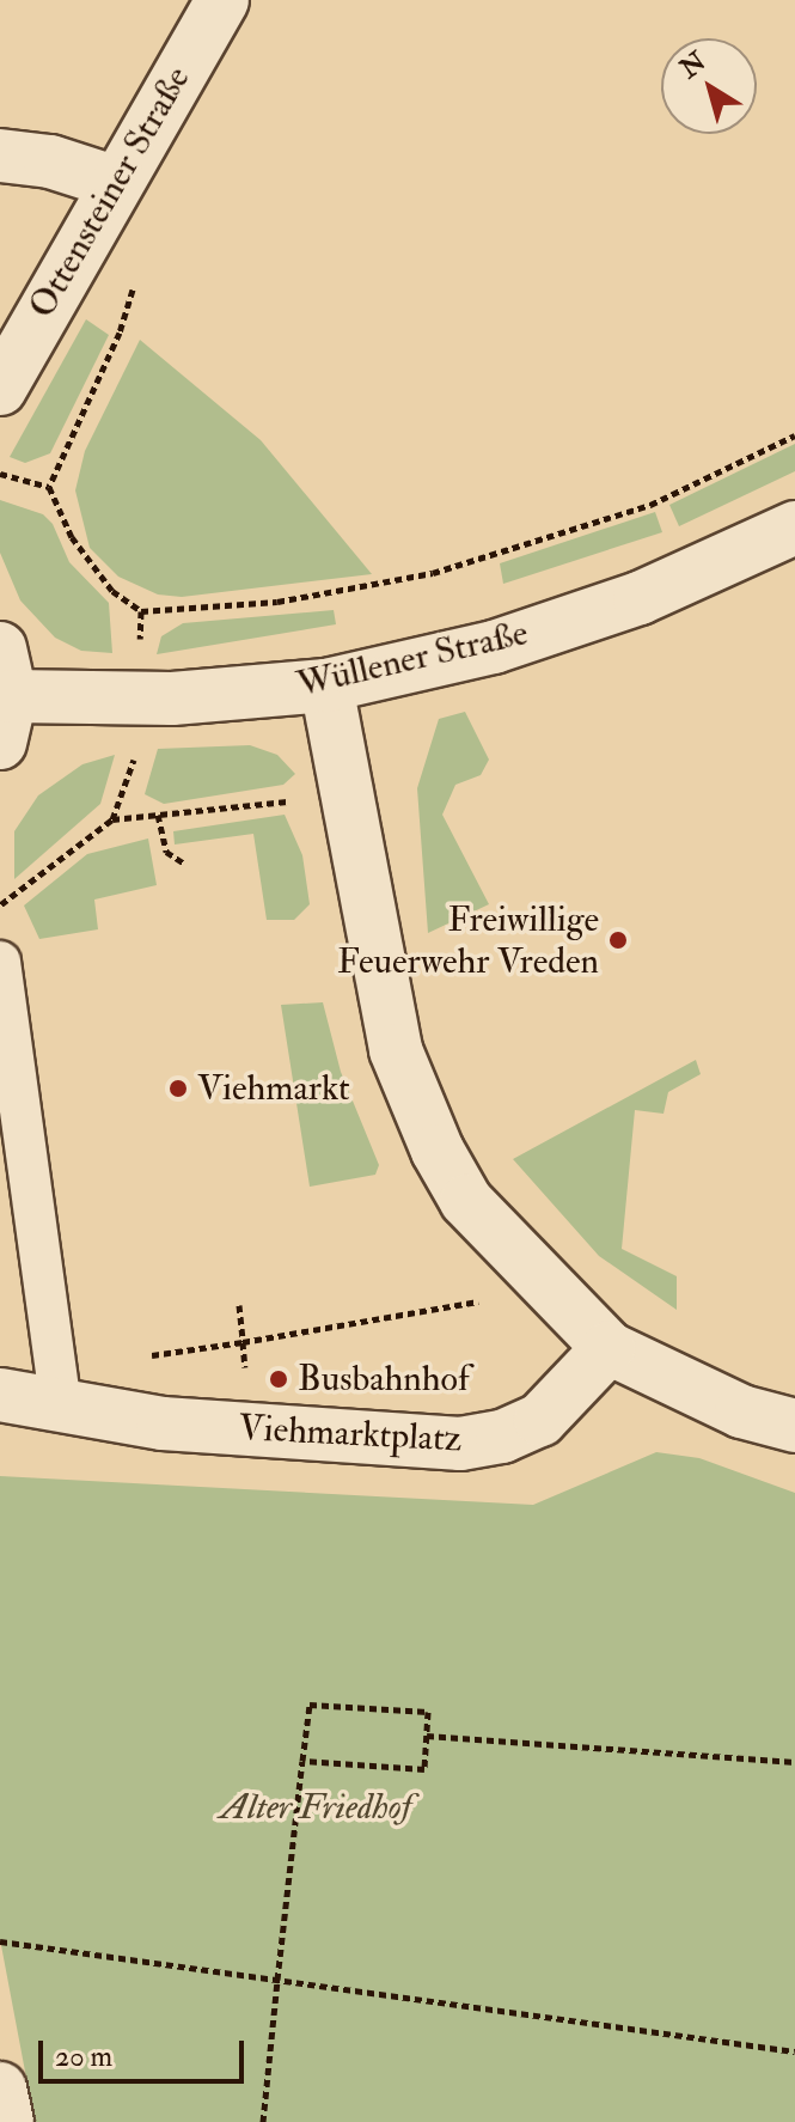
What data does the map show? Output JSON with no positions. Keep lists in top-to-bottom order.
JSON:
{
  "streets": {
    "street": ["Ottensteiner Straße", "Wüllener Straße", "Viehmarktplatz"]
  },
  "parks": ["Alter Friedhof"],
  "places": ["Freiwillige Feuerwehr Vreden", "Viehmarkt", "Busbahnhof"],
  "scale_bar": "20 m",
  "north": "top left"
}
